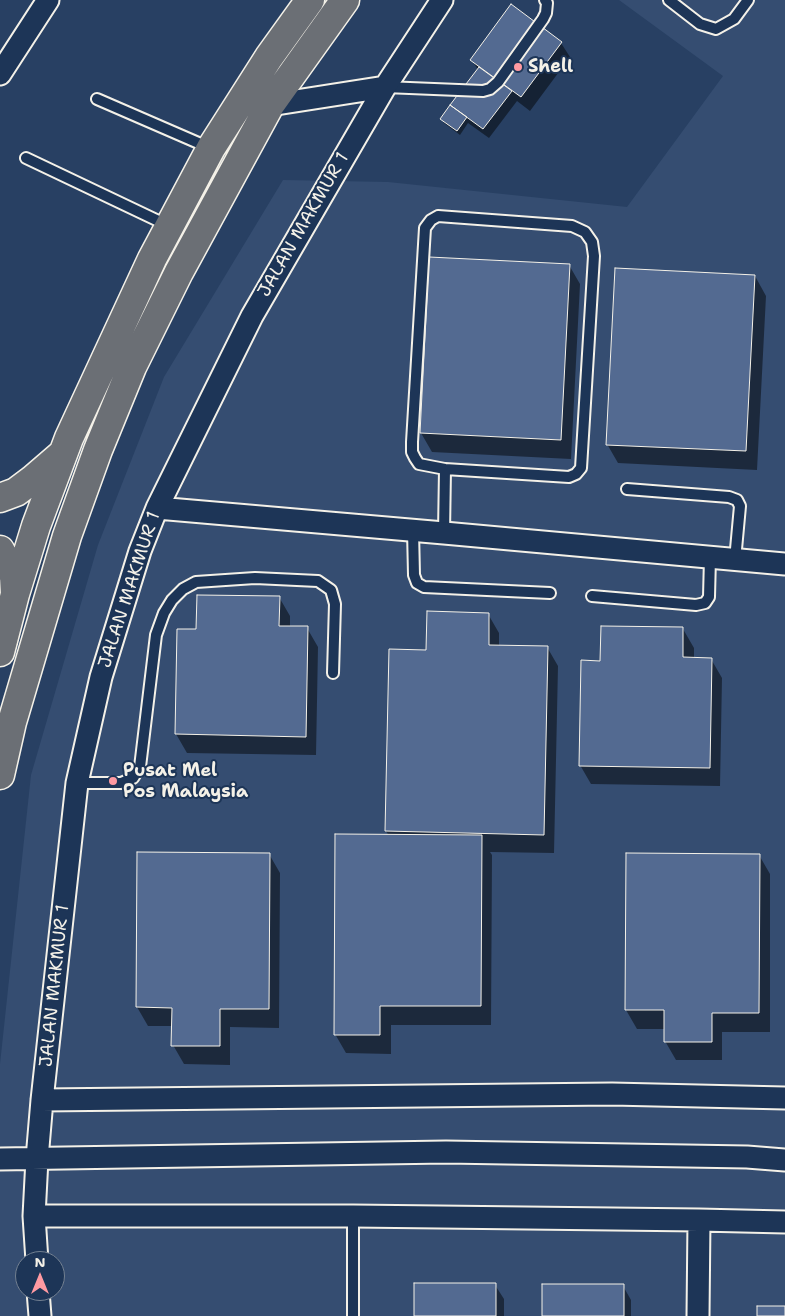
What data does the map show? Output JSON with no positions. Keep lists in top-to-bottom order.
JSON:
{
  "streets": {
    "street": ["JALAN MAKMUR 1"]
  },
  "places": ["Shell", "Pusat Mel Pos Malaysia"],
  "north": "top"
}
